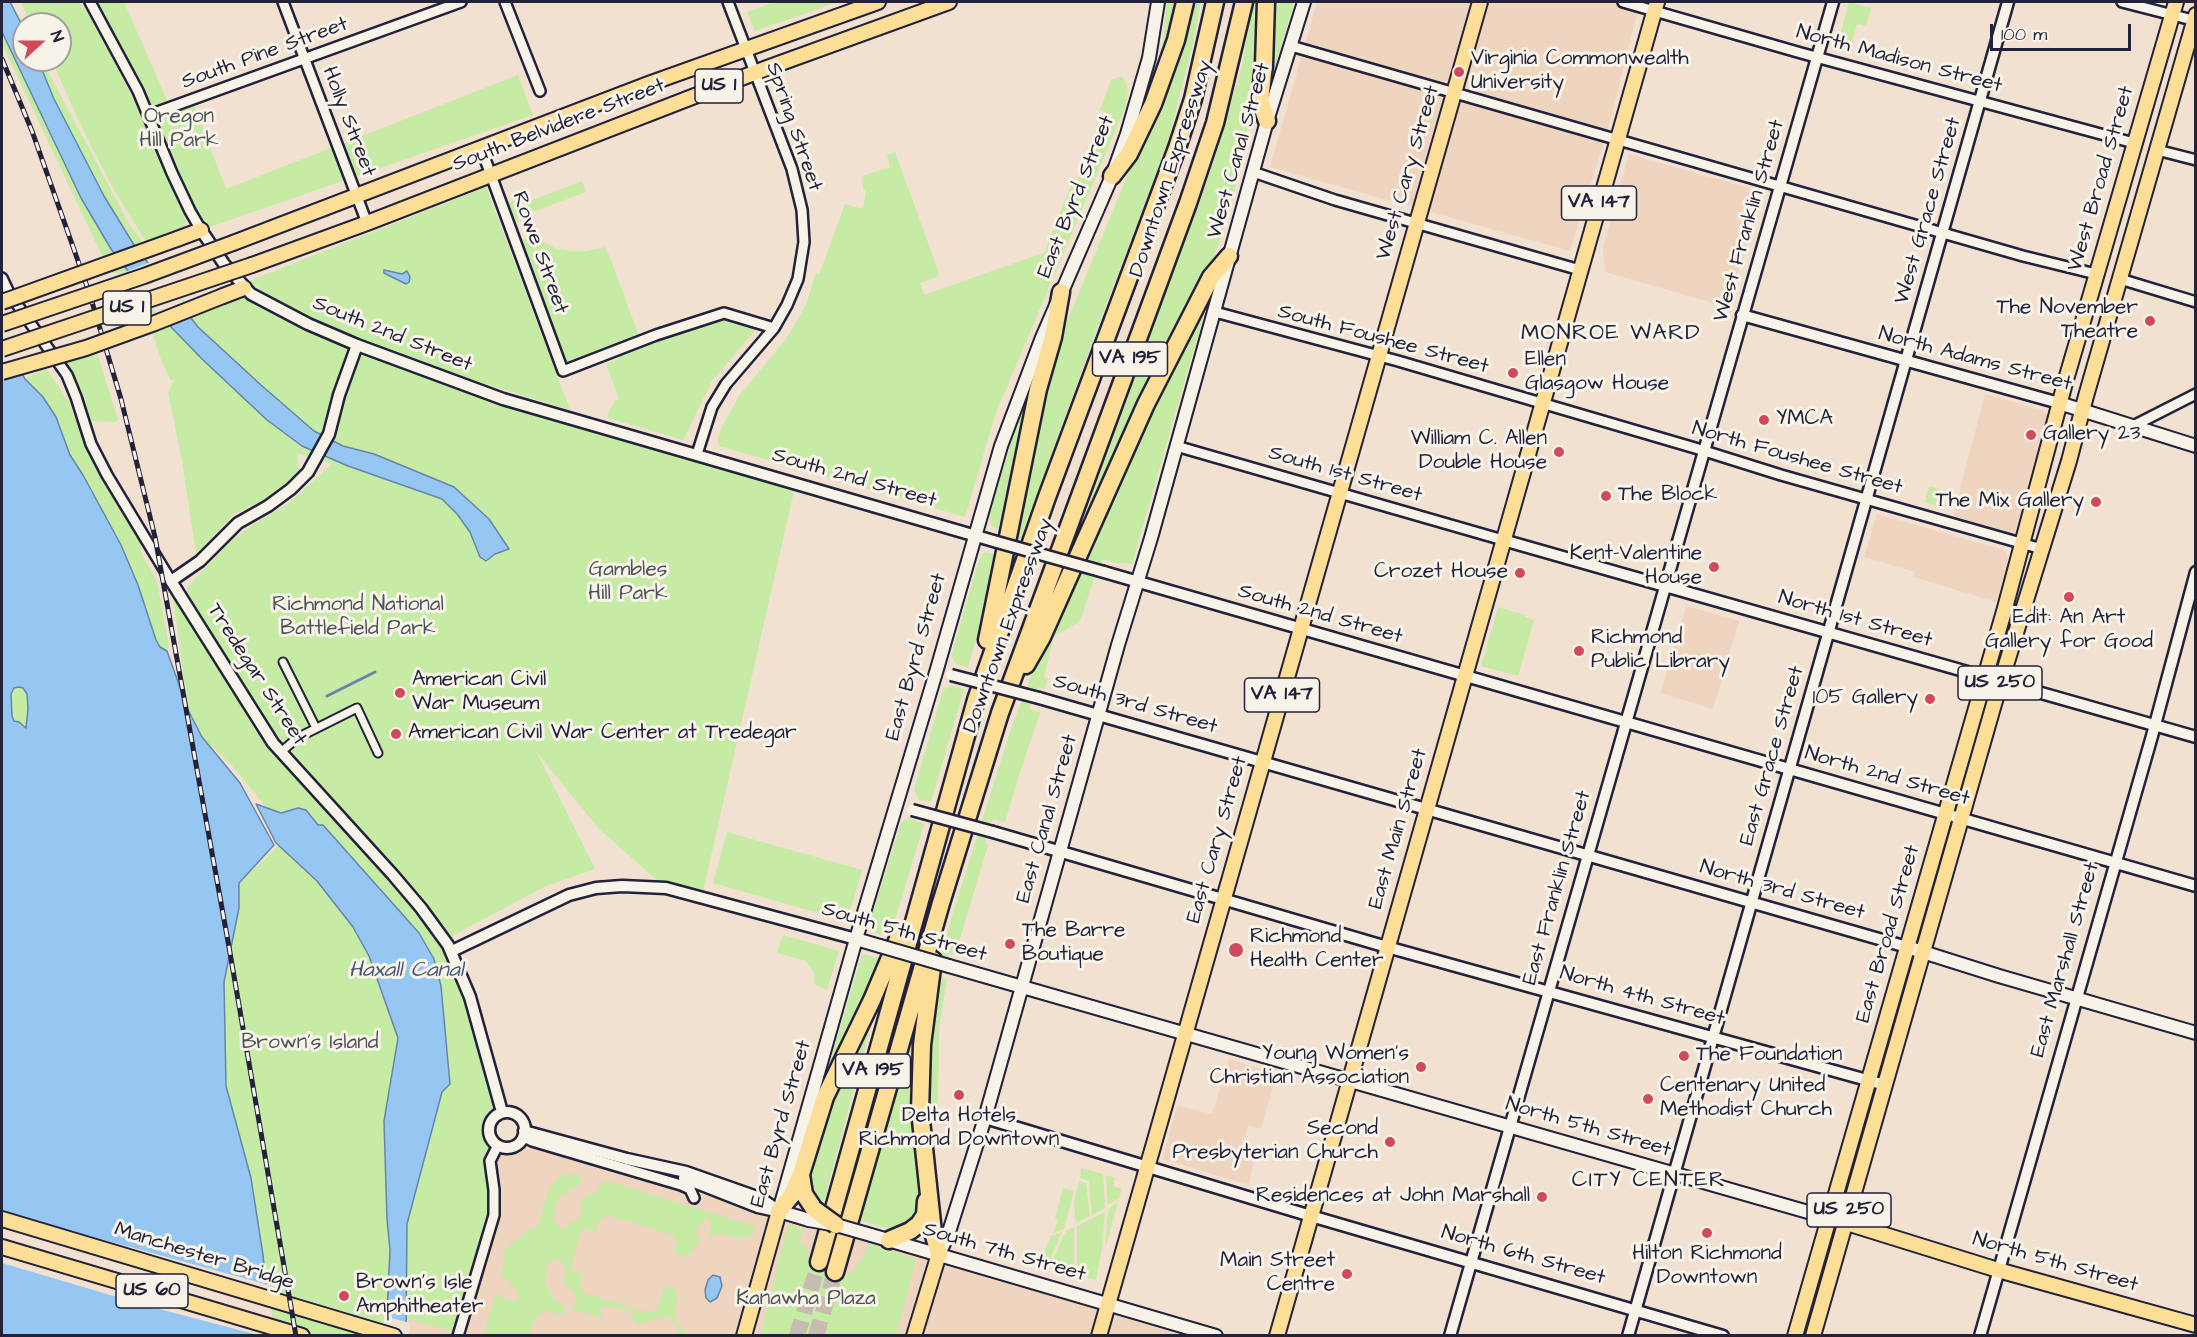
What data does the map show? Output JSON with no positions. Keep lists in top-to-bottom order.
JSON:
{
  "streets": {
    "highway": ["Downtown Expressway", "VA 195"],
    "main road": [
      "US 1",
      "South Belvidere Street",
      "West Canal Street",
      "West Cary Street",
      "West Broad Street",
      "East Byrd Street",
      "VA 147",
      "North Adams Street",
      "US 250",
      "East Canal Street",
      "East Main Street",
      "East Cary Street",
      "North 3rd Street",
      "South 5th Street",
      "East Broad Street",
      "North 5th Street",
      "South 7th Street",
      "Manchester Bridge",
      "US 60"
    ],
    "street": [
      "South Pine Street",
      "North Madison Street",
      "Holly Street",
      "Spring Street",
      "West Grace Street",
      "West Franklin Street",
      "Rowe Street",
      "South 2nd Street",
      "South Foushee Street",
      "North Foushee Street",
      "South 1st Street",
      "North 1st Street",
      "Tredegar Street",
      "South 3rd Street",
      "East Grace Street",
      "North 2nd Street",
      "East Franklin Street",
      "East Marshall Street",
      "North 4th Street",
      "North 6th Street"
    ]
  },
  "crossings": [
    ["South Pine Street", "Holly Street"],
    ["North Madison Street", "West Broad Street"],
    ["North Madison Street", "VA 147"],
    ["North Madison Street", "West Grace Street"],
    ["North Madison Street", "West Franklin Street"],
    ["Holly Street", "South Belvidere Street"],
    ["South Belvidere Street", "Spring Street"],
    ["South Belvidere Street", "Rowe Street"],
    ["Spring Street", "Rowe Street"],
    ["Spring Street", "South 2nd Street"],
    ["West Canal Street", "South Foushee Street"],
    ["West Canal Street", "East Canal Street"],
    ["West Cary Street", "South Foushee Street"],
    ["West Cary Street", "East Cary Street"],
    ["West Broad Street", "North Adams Street"],
    ["West Broad Street", "North Foushee Street"],
    ["West Broad Street", "East Broad Street"],
    ["East Byrd Street", "South 2nd Street"],
    ["East Byrd Street", "South 3rd Street"],
    ["East Byrd Street", "South 5th Street"],
    ["East Byrd Street", "North 4th Street"],
    ["VA 147", "South Foushee Street"],
    ["VA 147", "North Foushee Street"],
    ["VA 147", "East Main Street"],
    ["West Grace Street", "North Adams Street"],
    ["West Grace Street", "North Foushee Street"],
    ["West Grace Street", "East Grace Street"],
    ["West Franklin Street", "North Adams Street"],
    ["West Franklin Street", "North Foushee Street"],
    ["West Franklin Street", "East Franklin Street"],
    ["South 2nd Street", "North 2nd Street"],
    ["South 2nd Street", "East Canal Street"],
    ["South 2nd Street", "East Main Street"],
    ["South 2nd Street", "East Cary Street"],
    ["South Foushee Street", "North Foushee Street"],
    ["South Foushee Street", "East Canal Street"],
    ["South Foushee Street", "East Main Street"],
    ["South Foushee Street", "East Cary Street"],
    ["North Adams Street", "US 250"],
    ["North Foushee Street", "US 250"],
    ["North Foushee Street", "East Grace Street"],
    ["North Foushee Street", "East Main Street"],
    ["North Foushee Street", "East Franklin Street"],
    ["North Foushee Street", "East Broad Street"],
    ["South 1st Street", "North 1st Street"],
    ["South 1st Street", "East Canal Street"],
    ["South 1st Street", "East Main Street"],
    ["South 1st Street", "East Cary Street"],
    ["North 1st Street", "East Grace Street"],
    ["North 1st Street", "East Main Street"],
    ["North 1st Street", "East Franklin Street"],
    ["North 1st Street", "East Broad Street"],
    ["North 1st Street", "East Marshall Street"],
    ["Tredegar Street", "South 5th Street"],
    ["US 250", "East Broad Street"],
    ["South 3rd Street", "East Canal Street"],
    ["South 3rd Street", "East Main Street"],
    ["South 3rd Street", "East Cary Street"],
    ["South 3rd Street", "North 3rd Street"],
    ["East Grace Street", "North 2nd Street"],
    ["East Grace Street", "North 3rd Street"],
    ["East Grace Street", "North 4th Street"],
    ["East Grace Street", "North 5th Street"],
    ["East Grace Street", "North 6th Street"],
    ["North 2nd Street", "East Main Street"],
    ["North 2nd Street", "East Franklin Street"],
    ["North 2nd Street", "East Broad Street"],
    ["North 2nd Street", "East Marshall Street"],
    ["East Canal Street", "South 5th Street"],
    ["East Canal Street", "North 4th Street"],
    ["East Canal Street", "South 7th Street"],
    ["East Canal Street", "North 6th Street"],
    ["East Main Street", "North 3rd Street"],
    ["East Main Street", "South 5th Street"],
    ["East Main Street", "North 4th Street"],
    ["East Main Street", "North 5th Street"],
    ["East Main Street", "North 6th Street"],
    ["East Cary Street", "South 5th Street"],
    ["East Cary Street", "North 4th Street"],
    ["East Cary Street", "South 7th Street"],
    ["East Cary Street", "North 6th Street"],
    ["East Franklin Street", "North 3rd Street"],
    ["East Franklin Street", "North 4th Street"],
    ["East Franklin Street", "North 5th Street"],
    ["East Franklin Street", "North 6th Street"],
    ["North 3rd Street", "East Broad Street"],
    ["North 3rd Street", "East Marshall Street"],
    ["South 5th Street", "North 5th Street"],
    ["East Broad Street", "North 4th Street"],
    ["East Broad Street", "North 5th Street"],
    ["East Marshall Street", "North 5th Street"]
  ],
  "districts": ["MONROE WARD", "CITY CENTER"],
  "water": ["Haxall Canal"],
  "parks": [
    "Oregon Hill Park",
    "Gambles Hill Park",
    "Richmond National Battlefield Park",
    "Brown's Island",
    "Kanawha Plaza"
  ],
  "places": [
    "Virginia Commonwealth University",
    "The November Theatre",
    "Ellen Glasgow House",
    "YMCA",
    "Gallery 23",
    "William C. Allen Double House",
    "The Block",
    "The Mix Gallery",
    "Kent-Valentine House",
    "Crozet House",
    "Edit: An Art Gallery for Good",
    "Richmond Public Library",
    "American Civil War Museum",
    "105 Gallery",
    "American Civil War Center at Tredegar",
    "The Barre Boutique",
    "Richmond Health Center",
    "The Foundation",
    "Young Women's Christian Association",
    "Delta Hotels Richmond Downtown",
    "Centenary United Methodist Church",
    "Second Presbyterian Church",
    "Residences at John Marshall",
    "Hilton Richmond Downtown",
    "Main Street Centre",
    "Brown's Isle Amphitheater"
  ],
  "scale_bar": "100 m",
  "north": "right"
}
